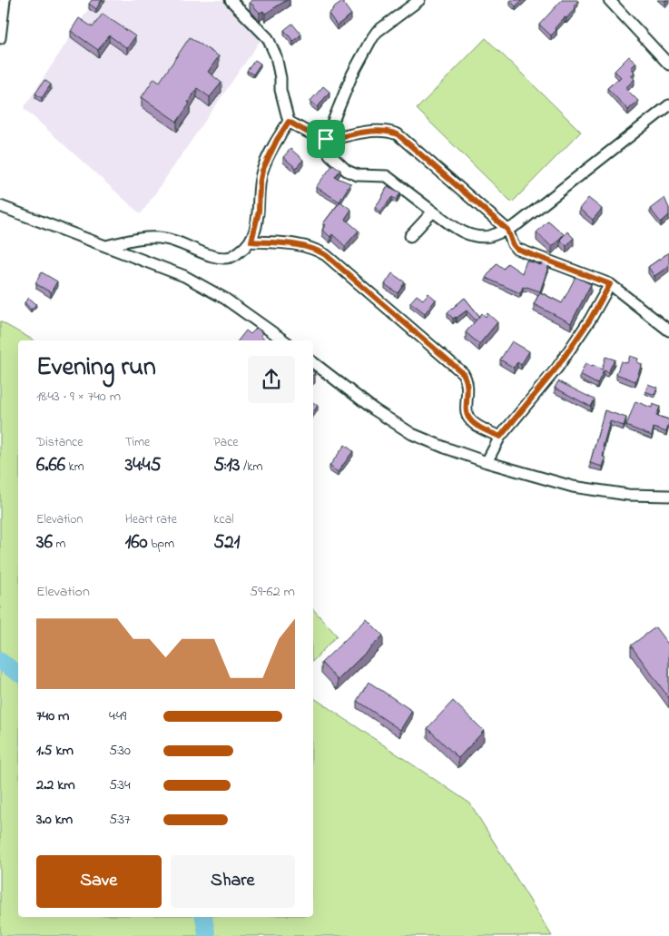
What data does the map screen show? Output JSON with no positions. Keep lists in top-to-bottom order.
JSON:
{
  "page": {
    "heading": ["Evening run", "18:43 · 9 × 740 m"],
    "stats": [
      ["Distance", "6.66 km"],
      ["Time", "34:45"],
      ["Pace", "5:13 /km"],
      ["Elevation", "36 m"],
      ["Heart rate", "160 bpm"],
      ["kcal", "521"]
    ],
    "chart": ["Elevation", "59–62 m"],
    "list": [
      {
        "name": "740 m",
        "note": "4:49"
      },
      {
        "name": "1.5 km",
        "note": "5:30"
      },
      {
        "name": "2.2 km",
        "note": "5:34"
      },
      {
        "name": "3.0 km",
        "note": "5:37"
      }
    ],
    "buttons": ["Save", "Share"]
  }
}
